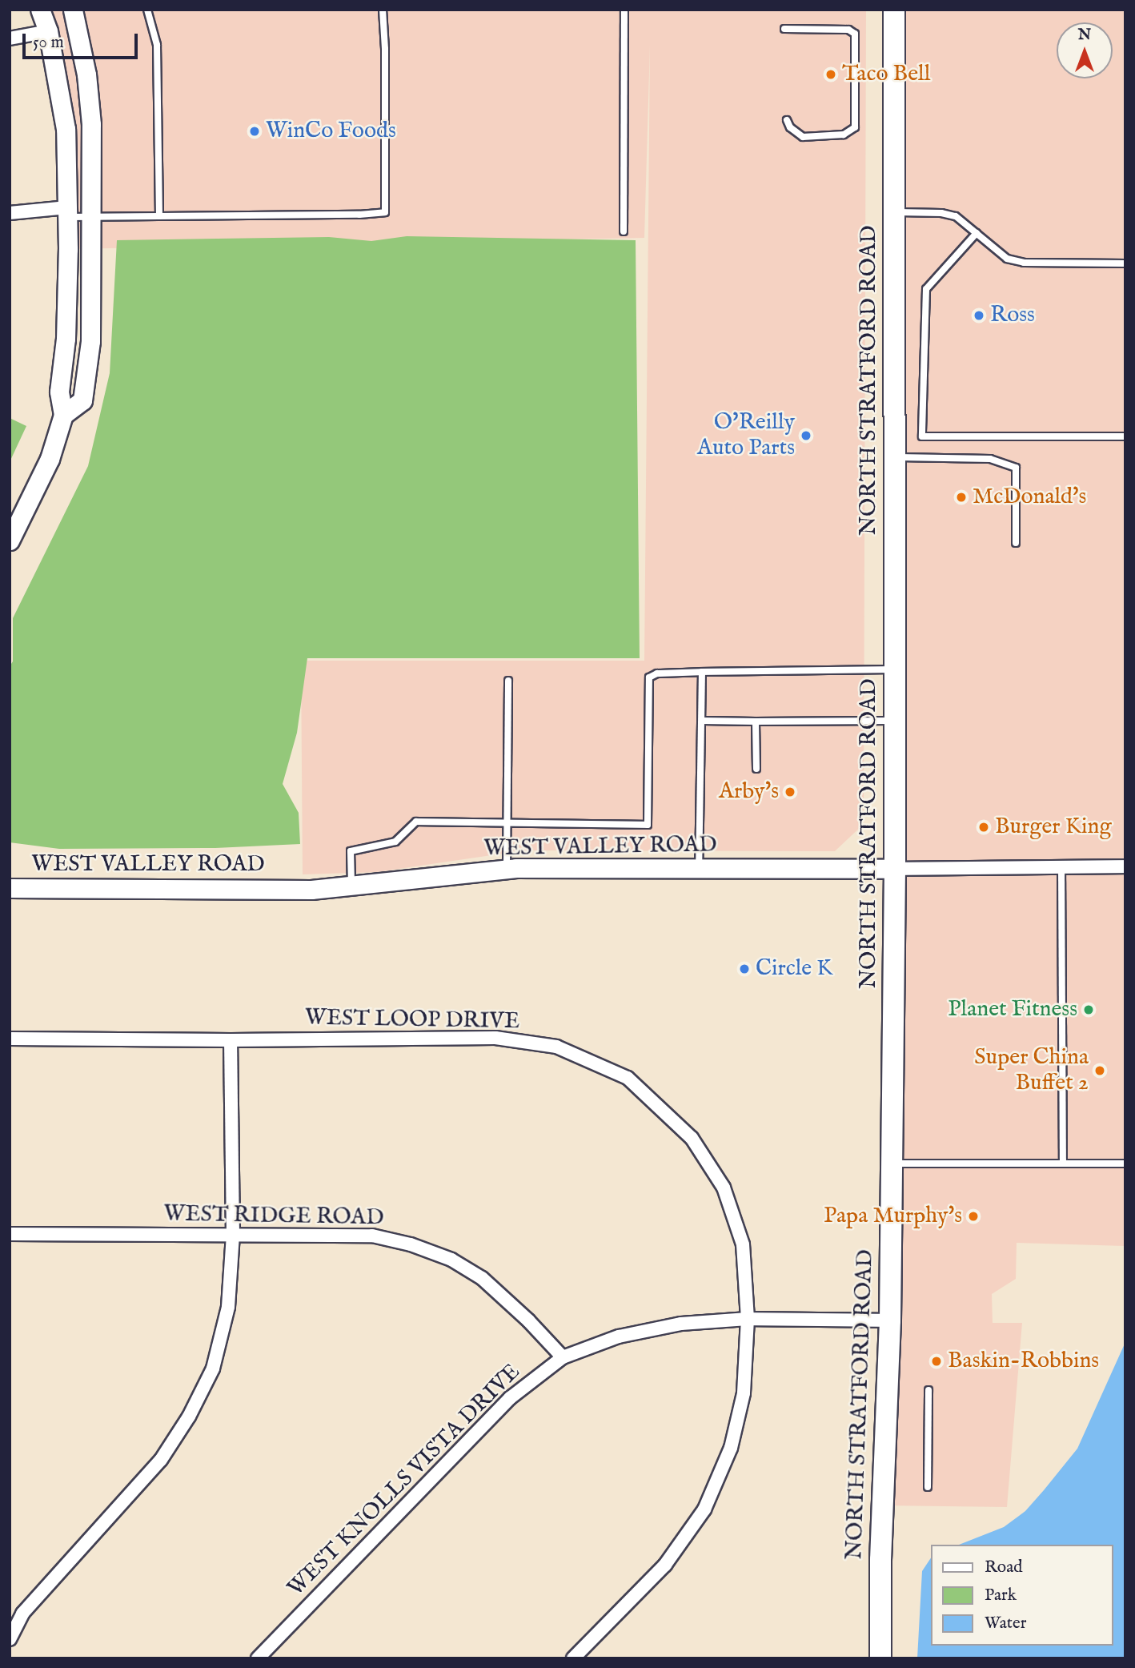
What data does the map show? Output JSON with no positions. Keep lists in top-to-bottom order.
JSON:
{
  "streets": {
    "main road": ["NORTH STRATFORD ROAD", "WEST VALLEY ROAD"],
    "street": ["WEST LOOP DRIVE", "WEST RIDGE ROAD", "WEST KNOLLS VISTA DRIVE"]
  },
  "crossings": [
    ["NORTH STRATFORD ROAD", "WEST VALLEY ROAD"],
    ["NORTH STRATFORD ROAD", "WEST KNOLLS VISTA DRIVE"],
    ["WEST LOOP DRIVE", "WEST KNOLLS VISTA DRIVE"],
    ["WEST RIDGE ROAD", "WEST KNOLLS VISTA DRIVE"]
  ],
  "places": [
    "Taco Bell",
    "WinCo Foods",
    "Ross",
    "O'Reilly Auto Parts",
    "McDonald's",
    "Arby's",
    "Burger King",
    "Circle K",
    "Planet Fitness",
    "Super China Buffet 2",
    "Papa Murphy's",
    "Baskin-Robbins"
  ],
  "legend": ["Road", "Park", "Water"],
  "scale_bar": "50 m",
  "north": "top"
}
